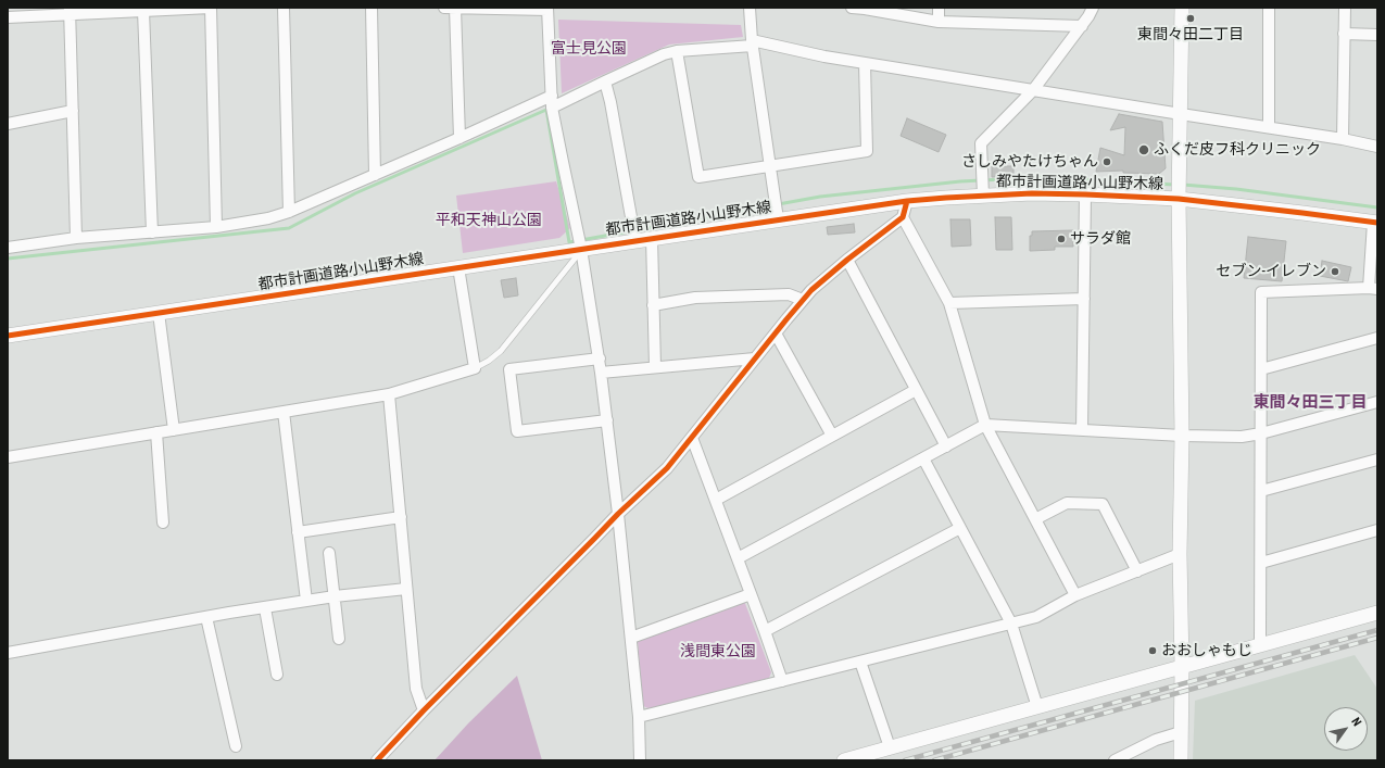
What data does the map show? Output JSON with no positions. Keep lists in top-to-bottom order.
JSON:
{
  "streets": {
    "street": ["都市計画道路小山野木線"]
  },
  "districts": ["東間々田三丁目"],
  "parks": ["富士見公園", "平和天神山公園", "浅間東公園"],
  "places": [
    "東間々田二丁目",
    "ふくだ皮フ科クリニック",
    "さしみやたけちゃん",
    "サラダ館",
    "セブン-イレブン",
    "おおしゃもじ"
  ],
  "north": "top right"
}
